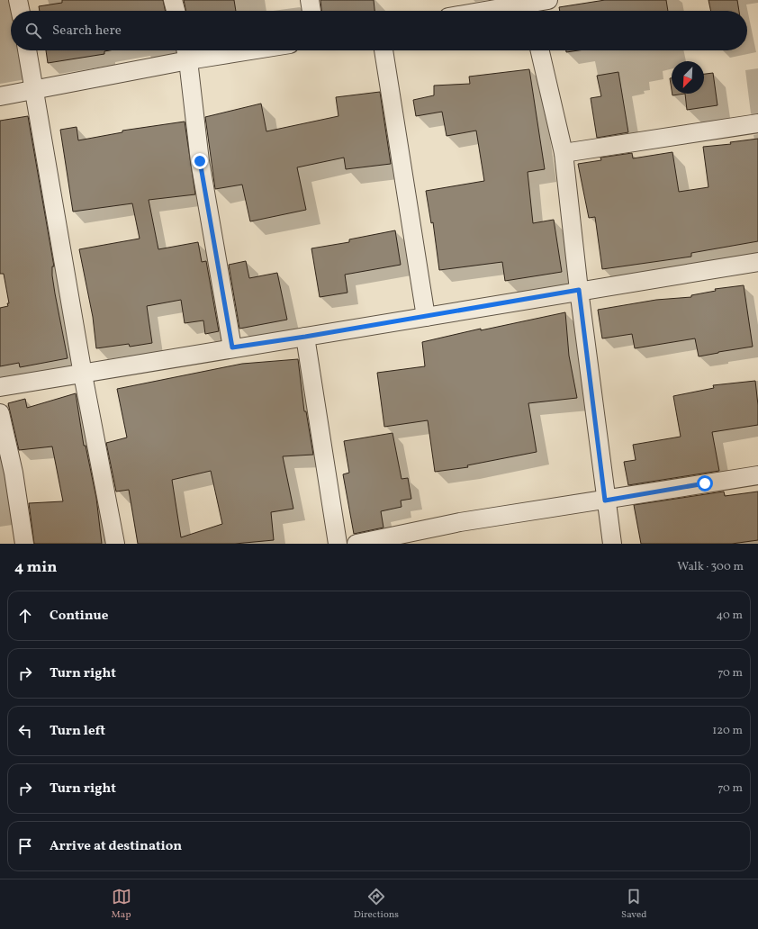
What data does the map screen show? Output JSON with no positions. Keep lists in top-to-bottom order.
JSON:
{
  "north": "bottom left",
  "page": {
    "search": "Search here",
    "heading": ["4 min", "Walk · 300 m"],
    "list": [
      ["Continue", "40 m"],
      ["Turn right", "70 m"],
      ["Turn left", "120 m"],
      ["Turn right", "70 m"],
      "Arrive at destination"
    ],
    "nav": ["Map", "Directions", "Saved"]
  }
}
